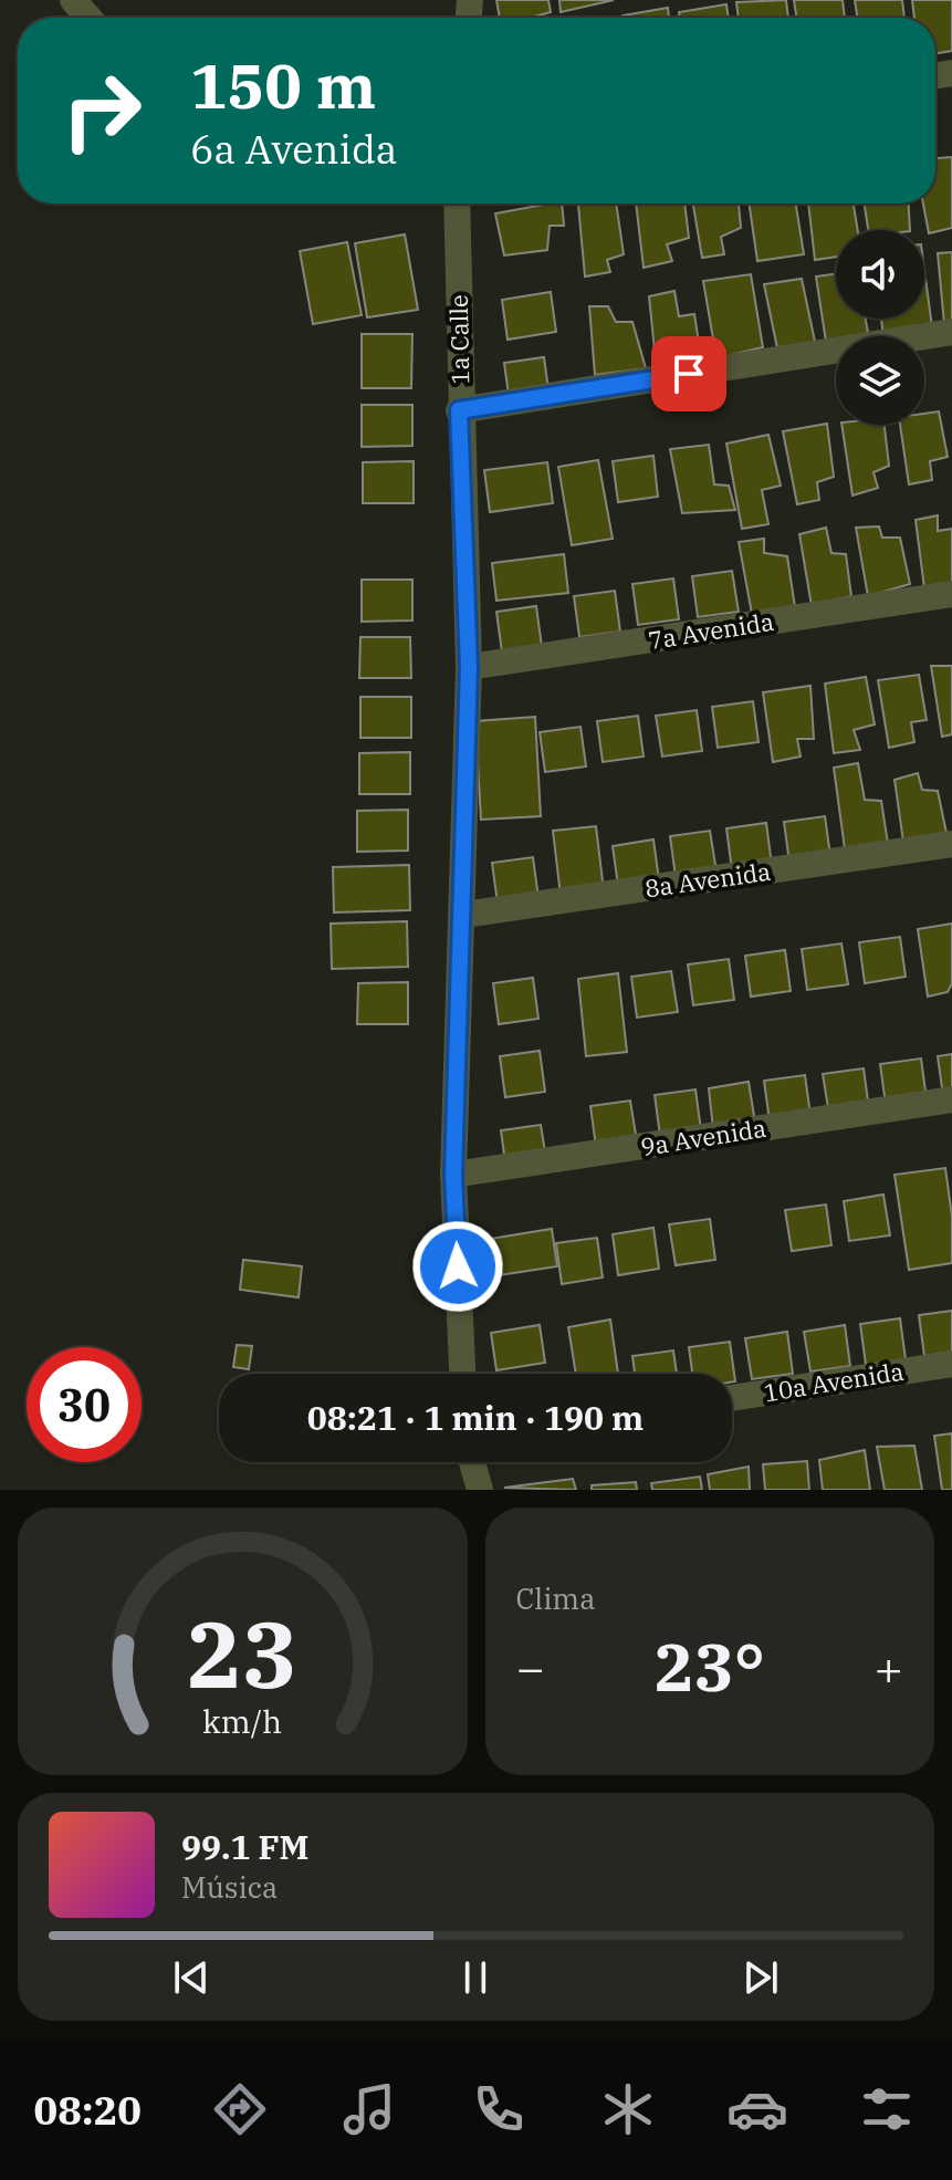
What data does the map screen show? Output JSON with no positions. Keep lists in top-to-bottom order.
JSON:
{
  "streets": {
    "street": [
      "1a Calle",
      "7a Avenida",
      "8a Avenida",
      "9a Avenida",
      "10a Avenida"
    ]
  },
  "crossings": [
    ["1a Calle", "7a Avenida"],
    ["1a Calle", "8a Avenida"],
    ["1a Calle", "9a Avenida"]
  ],
  "page": {
    "turn": ["150 m", "6a Avenida"],
    "limit": "30",
    "trip": "08:21 · 1 min · 190 m",
    "tile": "Clima",
    "heat": ["−", "23°", "+"],
    "song": ["99.1 FM", "Música"],
    "tabs": "08:20",
    "gauge": ["23", "km/h"]
  }
}
